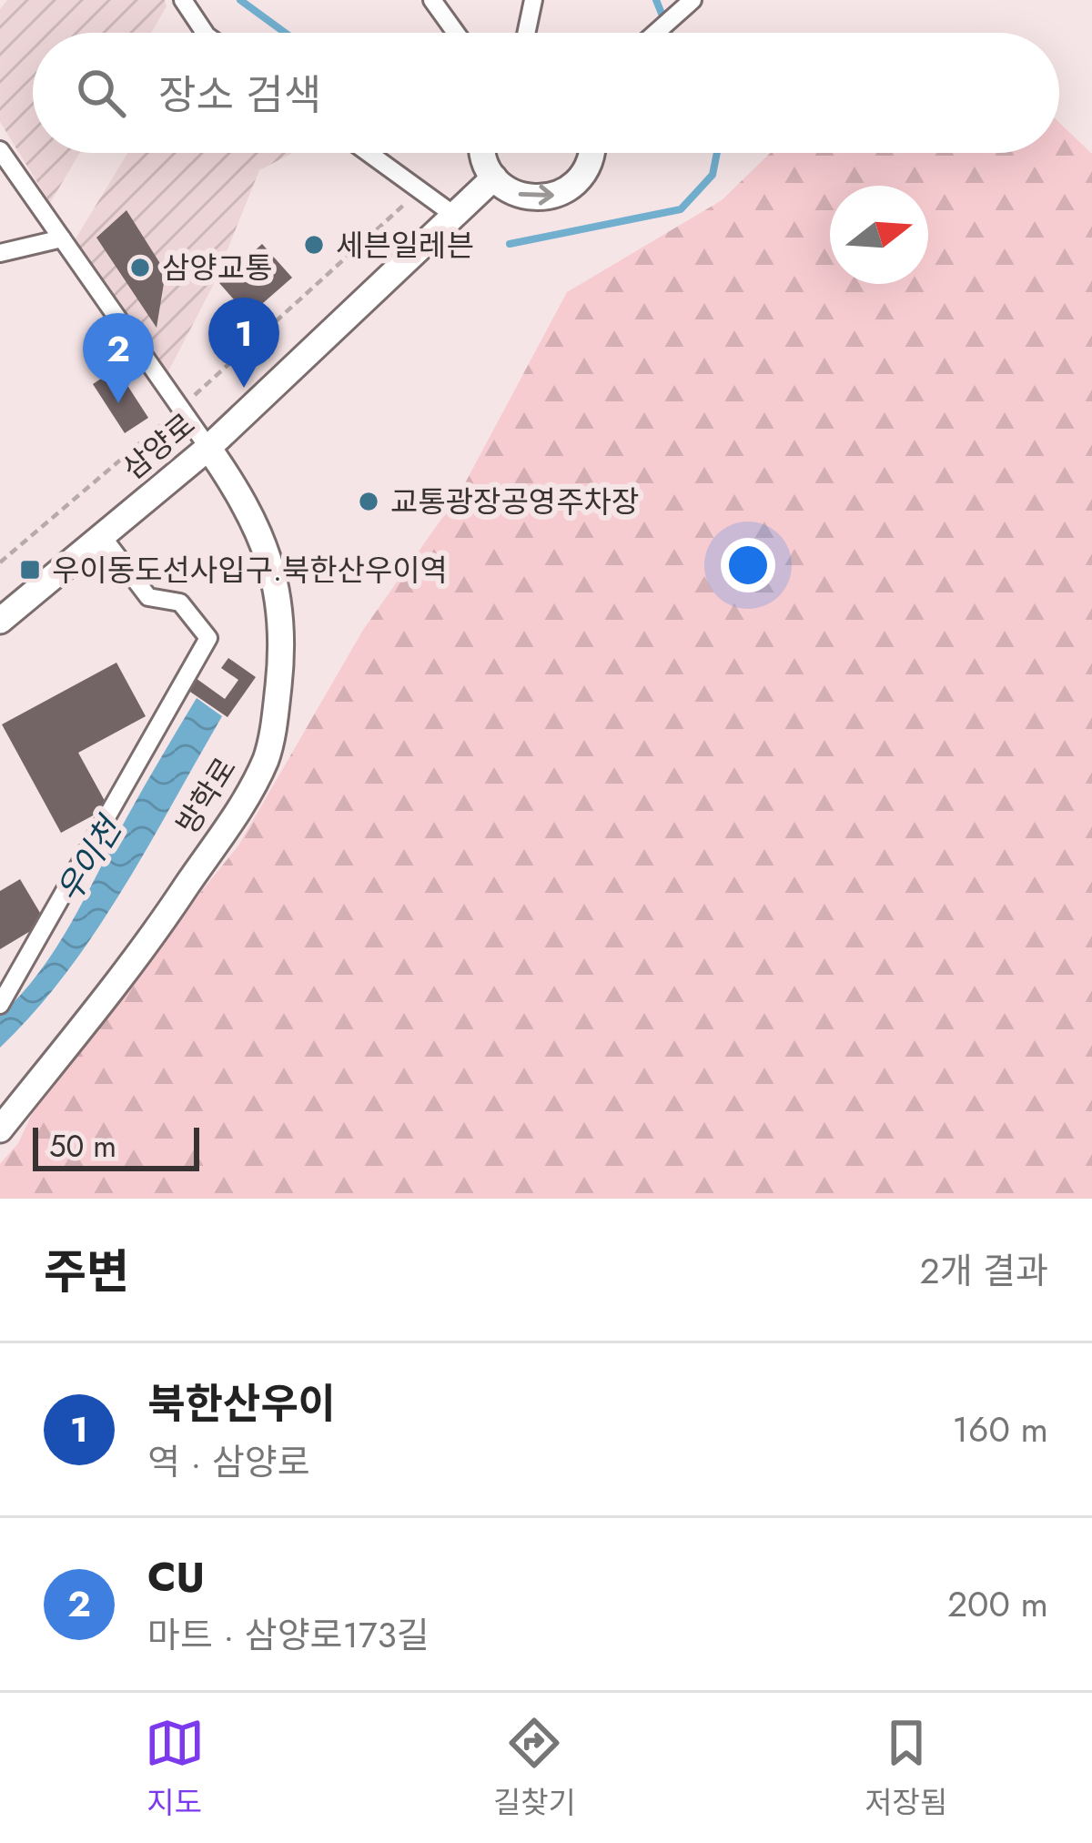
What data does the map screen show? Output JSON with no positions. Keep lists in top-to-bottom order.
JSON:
{
  "streets": {
    "main road": ["삼양로", "방학로"]
  },
  "crossings": [
    ["삼양로", "방학로"]
  ],
  "water": ["우이천"],
  "places": {
    "other": ["세븐일레븐", "삼양교통", "교통광장공영주차장"],
    "transit": ["우이동도선사입구.북한산우이역"]
  },
  "scale_bar": "50 m",
  "north": "right",
  "page": {
    "search": "장소 검색",
    "pins": ["1", "2"],
    "scale": "50 m",
    "heading": ["주변", "2개 결과"],
    "list": [
      {
        "mark": "1",
        "name": "북한산우이",
        "note": "역 · 삼양로",
        "value": "160 m"
      },
      {
        "mark": "2",
        "name": "CU",
        "note": "마트 · 삼양로173길",
        "value": "200 m"
      }
    ],
    "nav": ["지도", "길찾기", "저장됨"]
  }
}
